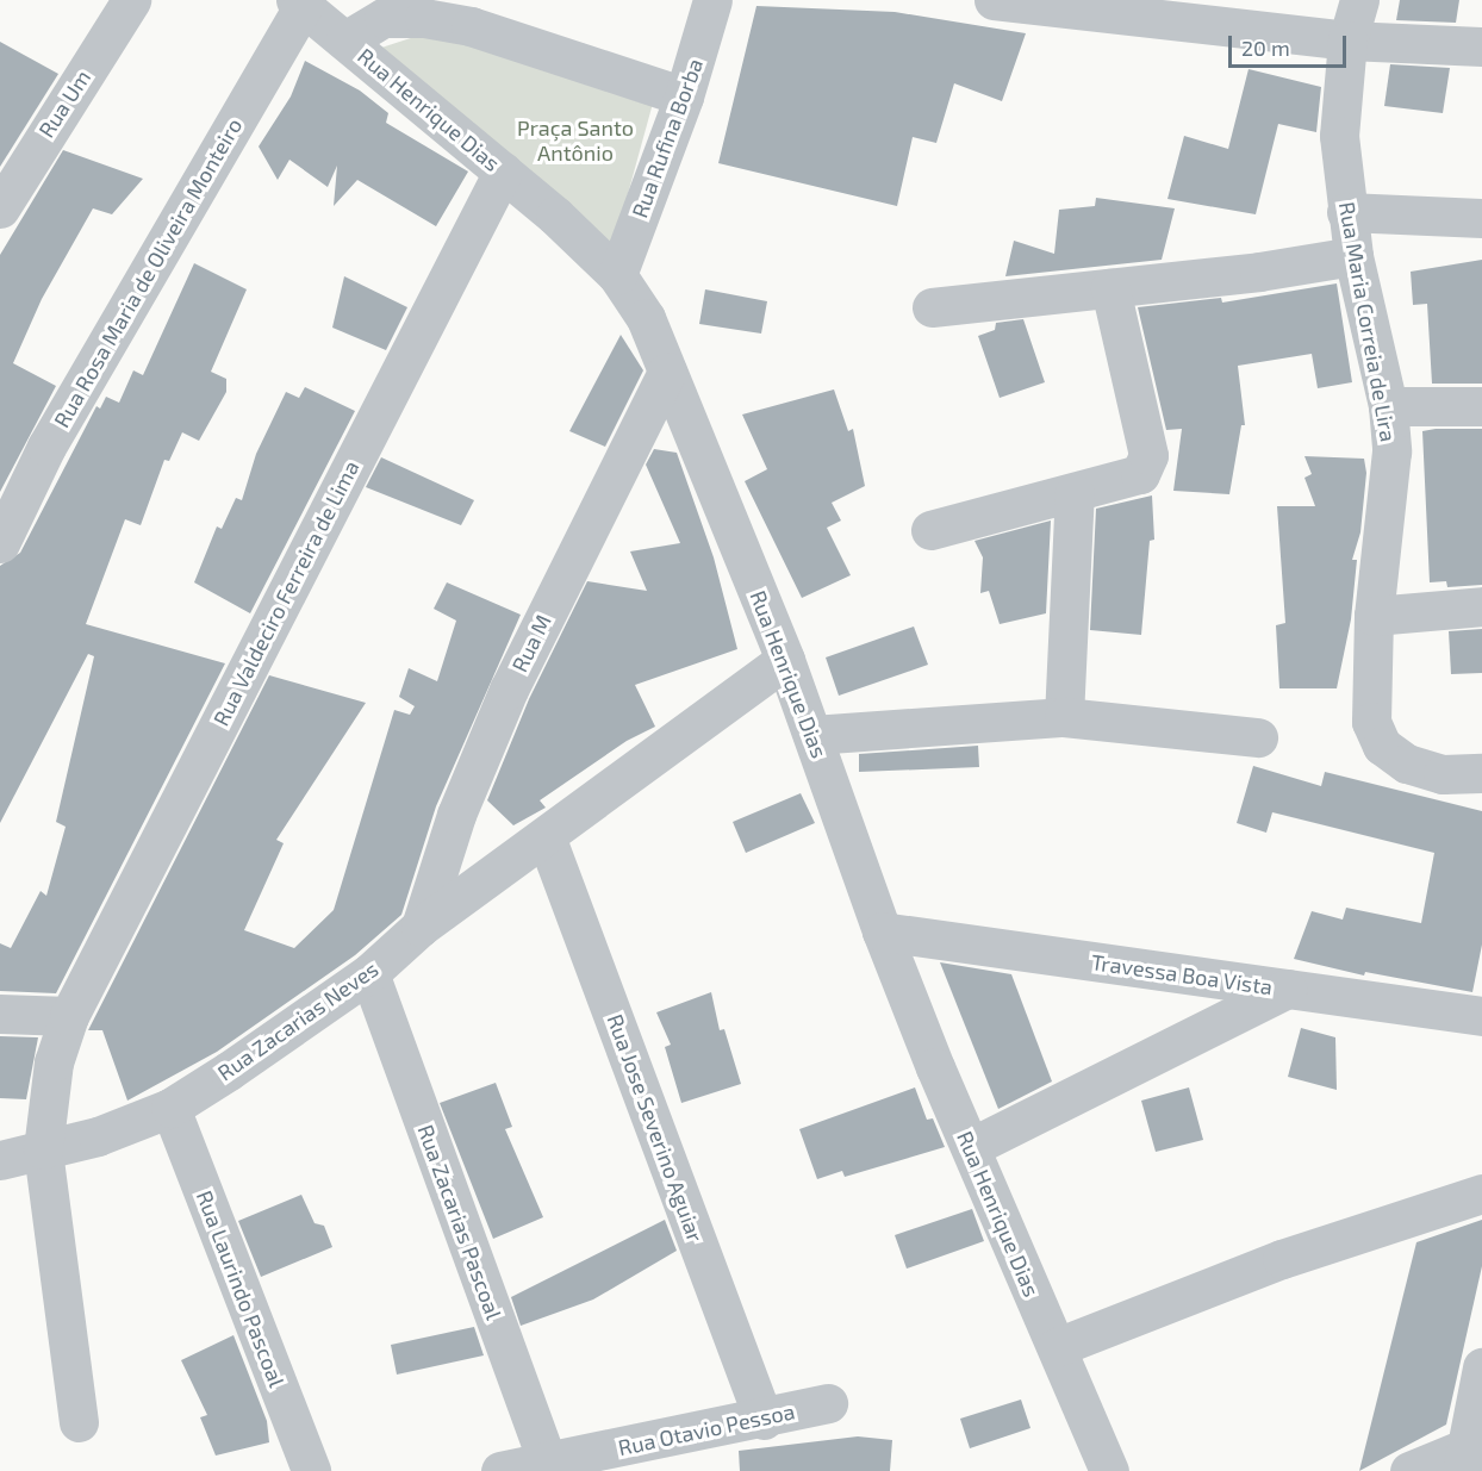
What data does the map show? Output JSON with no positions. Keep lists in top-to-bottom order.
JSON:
{
  "streets": {
    "street": [
      "Rua Um",
      "Rua Henrique Dias",
      "Rua Rufina Borba",
      "Rua Rosa Maria de Oliveira Monteiro",
      "Rua Maria Correia de Lira",
      "Rua Valdeciro Ferreira de Lima",
      "Rua M",
      "Travessa Boa Vista",
      "Rua Zacarias Neves",
      "Rua Jose Severino Aguiar",
      "Rua Zacarias Pascoal",
      "Rua Laurindo Pascoal",
      "Rua Otavio Pessoa"
    ]
  },
  "crossings": [
    ["Rua Henrique Dias", "Rua Rufina Borba"],
    ["Rua Henrique Dias", "Rua Rosa Maria de Oliveira Monteiro"],
    ["Rua Henrique Dias", "Rua Valdeciro Ferreira de Lima"],
    ["Rua Henrique Dias", "Rua M"],
    ["Rua Henrique Dias", "Travessa Boa Vista"],
    ["Rua Henrique Dias", "Rua Zacarias Neves"],
    ["Rua Valdeciro Ferreira de Lima", "Rua Zacarias Neves"],
    ["Rua M", "Rua Zacarias Neves"],
    ["Rua Zacarias Neves", "Rua Jose Severino Aguiar"],
    ["Rua Zacarias Neves", "Rua Zacarias Pascoal"],
    ["Rua Zacarias Neves", "Rua Laurindo Pascoal"],
    ["Rua Jose Severino Aguiar", "Rua Otavio Pessoa"],
    ["Rua Zacarias Pascoal", "Rua Otavio Pessoa"]
  ],
  "parks": ["Praça Santo Antônio"],
  "scale_bar": "20 m"
}
